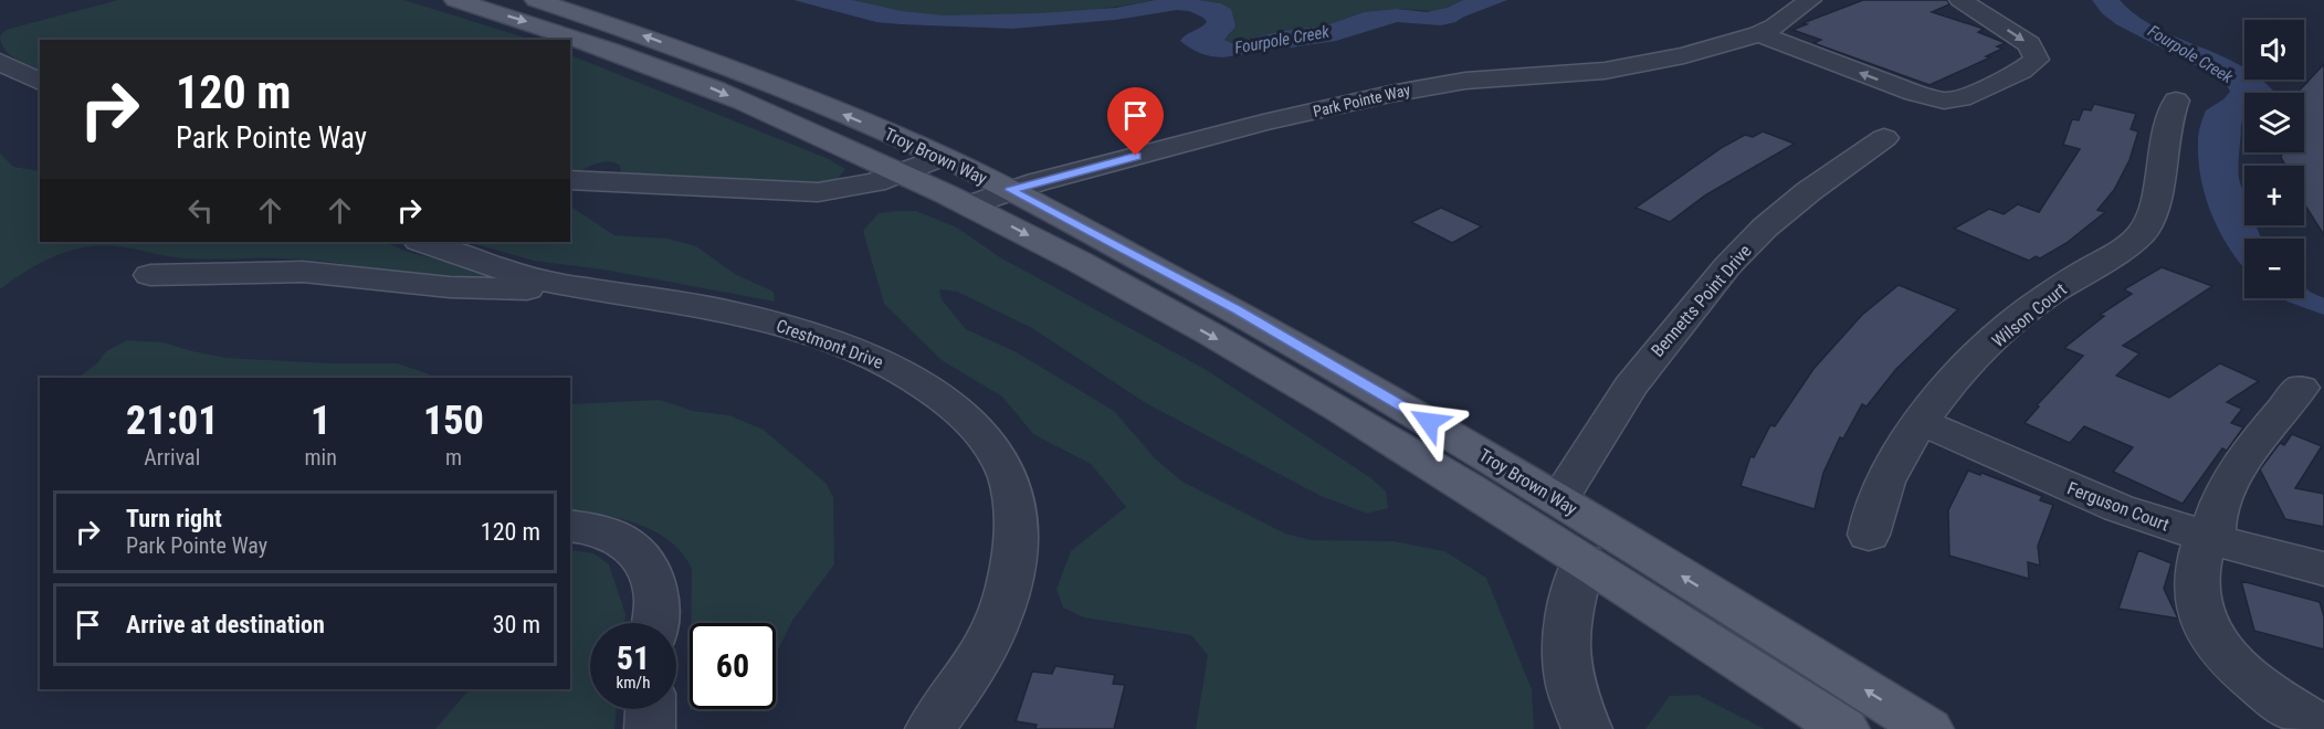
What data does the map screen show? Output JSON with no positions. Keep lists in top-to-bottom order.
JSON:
{
  "streets": {
    "main road": ["Troy Brown Way"],
    "street": [
      "Park Pointe Way",
      "Bennetts Point Drive",
      "Wilson Court",
      "Crestmont Drive",
      "Ferguson Court"
    ]
  },
  "crossings": [
    ["Park Pointe Way", "Troy Brown Way"],
    ["Troy Brown Way", "Bennetts Point Drive"],
    ["Wilson Court", "Ferguson Court"]
  ],
  "water": ["Fourpole Creek"],
  "page": {
    "map_buttons": ["+", "−"],
    "turn": ["120 m", "Park Pointe Way"],
    "eta": [
      "21:01",
      "Arrival",
      "1",
      "min",
      "150",
      "m"
    ],
    "list": [
      {
        "name": "Turn right",
        "note": "Park Pointe Way",
        "value": "120 m"
      },
      {
        "name": "Arrive at destination",
        "value": "30 m"
      }
    ],
    "speed": "51 km/h",
    "limit": "60"
  }
}
